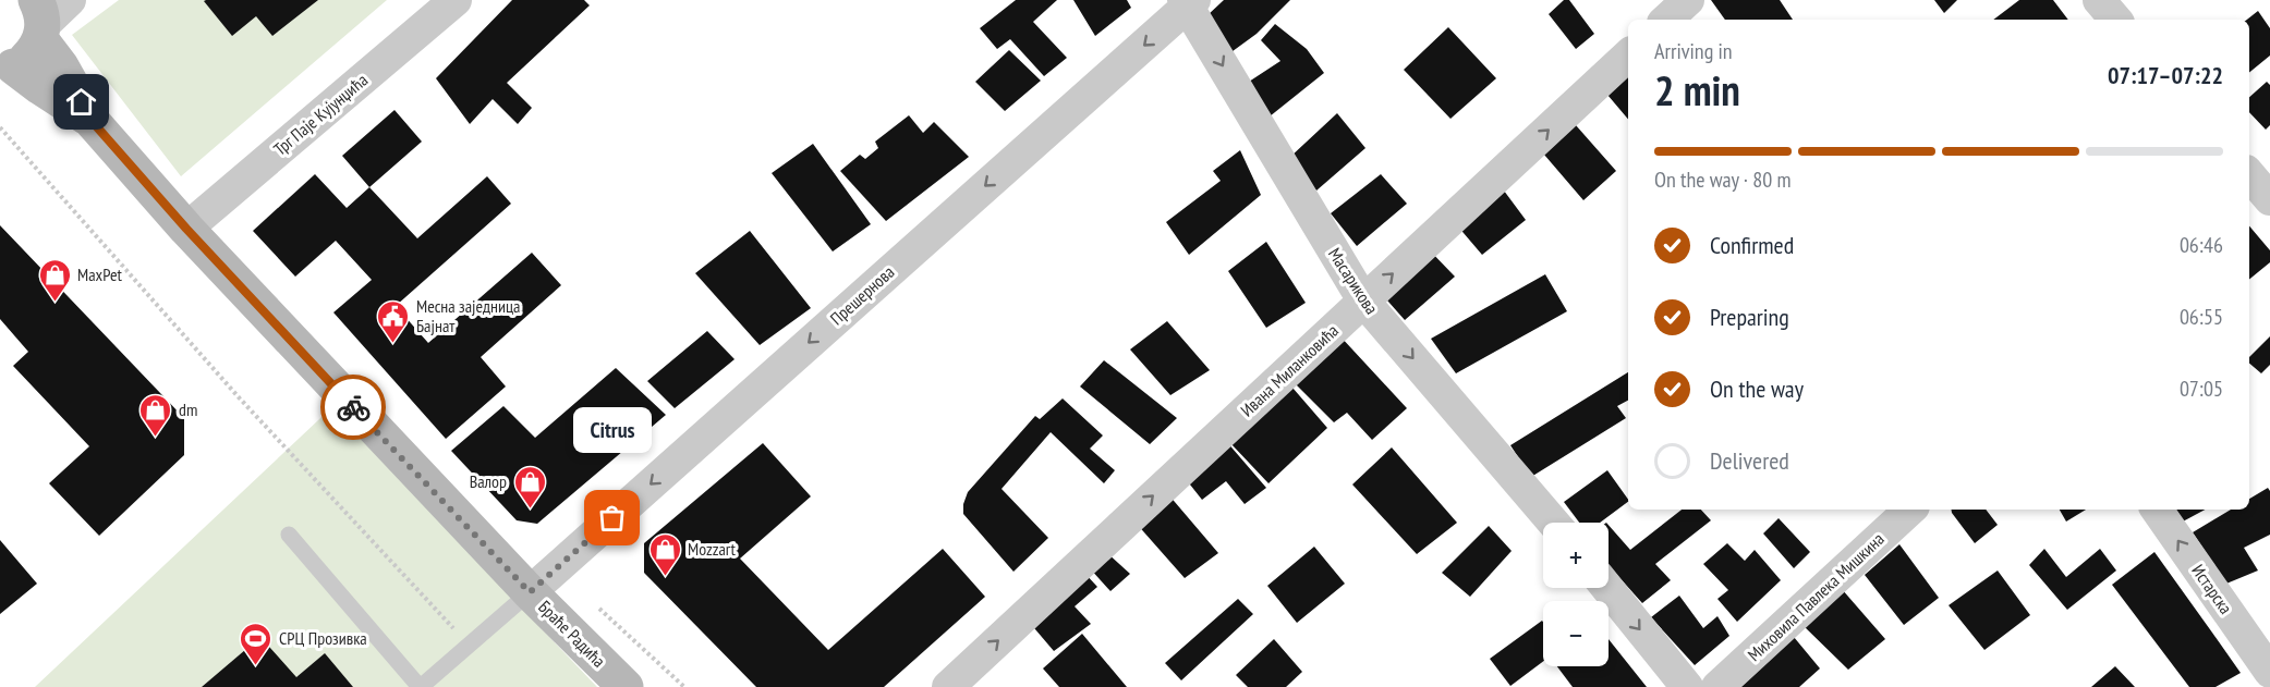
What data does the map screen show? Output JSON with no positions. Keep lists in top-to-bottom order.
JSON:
{
  "streets": {
    "street": [
      "Трг Паје Кујунџића",
      "Масарикова",
      "Прешернова",
      "Ивана Миланковића",
      "Истарска",
      "Миховила Павлека Мишкина",
      "Браће Радића"
    ]
  },
  "crossings": [
    ["Трг Паје Кујунџића", "Браће Радића"],
    ["Масарикова", "Прешернова"],
    ["Масарикова", "Ивана Миланковића"],
    ["Прешернова", "Браће Радића"]
  ],
  "one_way": [
    "Масарикова",
    "Прешернова",
    "Ивана Миланковића",
    "Истарска"
  ],
  "places": {
    "shop": [
      "MaxPet",
      "dm",
      "Валор",
      "Mozzart"
    ],
    "public building": ["Месна заједница Бајнат"],
    "other": ["Citrus"],
    "sports": ["СРЦ Прозивка"]
  },
  "page": {
    "heading": ["2 min", "Arriving in", "07:17–07:22"],
    "bar": "On the way · 80 m",
    "list": [
      ["Confirmed", "06:46"],
      ["Preparing", "06:55"],
      ["On the way", "07:05"],
      "Delivered"
    ],
    "bubble": "Citrus",
    "map_buttons": ["+", "−"]
  }
}
